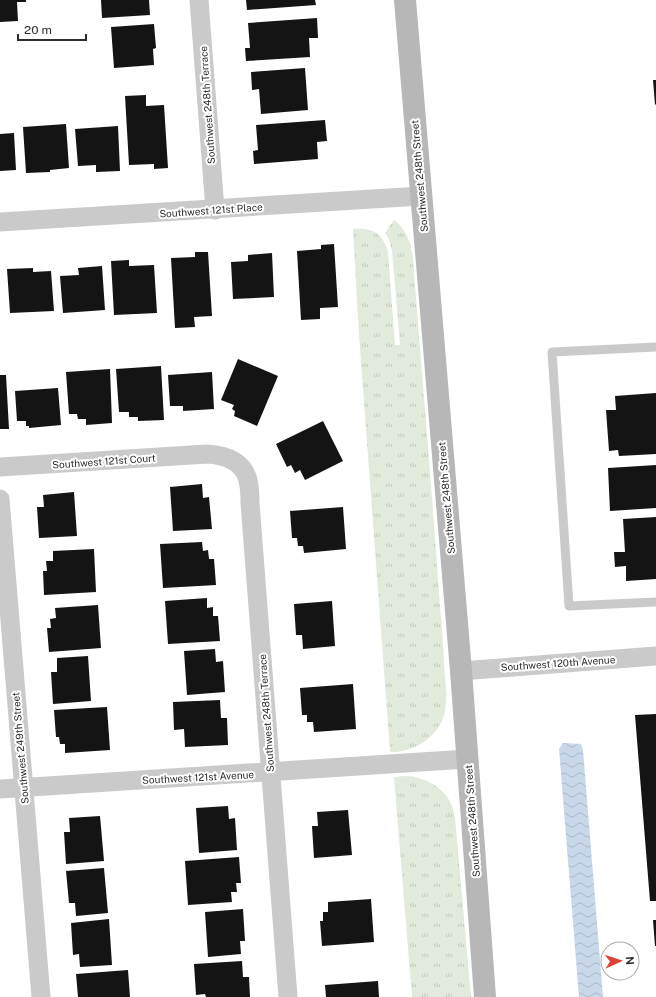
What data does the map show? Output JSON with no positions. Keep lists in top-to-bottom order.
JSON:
{
  "streets": {
    "street": [
      "Southwest 248th Terrace",
      "Southwest 248th Street",
      "Southwest 121st Place",
      "Southwest 121st Court",
      "Southwest 120th Avenue",
      "Southwest 249th Street",
      "Southwest 121st Avenue"
    ]
  },
  "crossings": [
    ["Southwest 248th Terrace", "Southwest 121st Place"],
    ["Southwest 248th Terrace", "Southwest 121st Court"],
    ["Southwest 248th Terrace", "Southwest 121st Avenue"],
    ["Southwest 248th Street", "Southwest 121st Place"],
    ["Southwest 248th Street", "Southwest 120th Avenue"],
    ["Southwest 248th Street", "Southwest 121st Avenue"],
    ["Southwest 249th Street", "Southwest 121st Avenue"]
  ],
  "scale_bar": "20 m",
  "north": "right"
}
